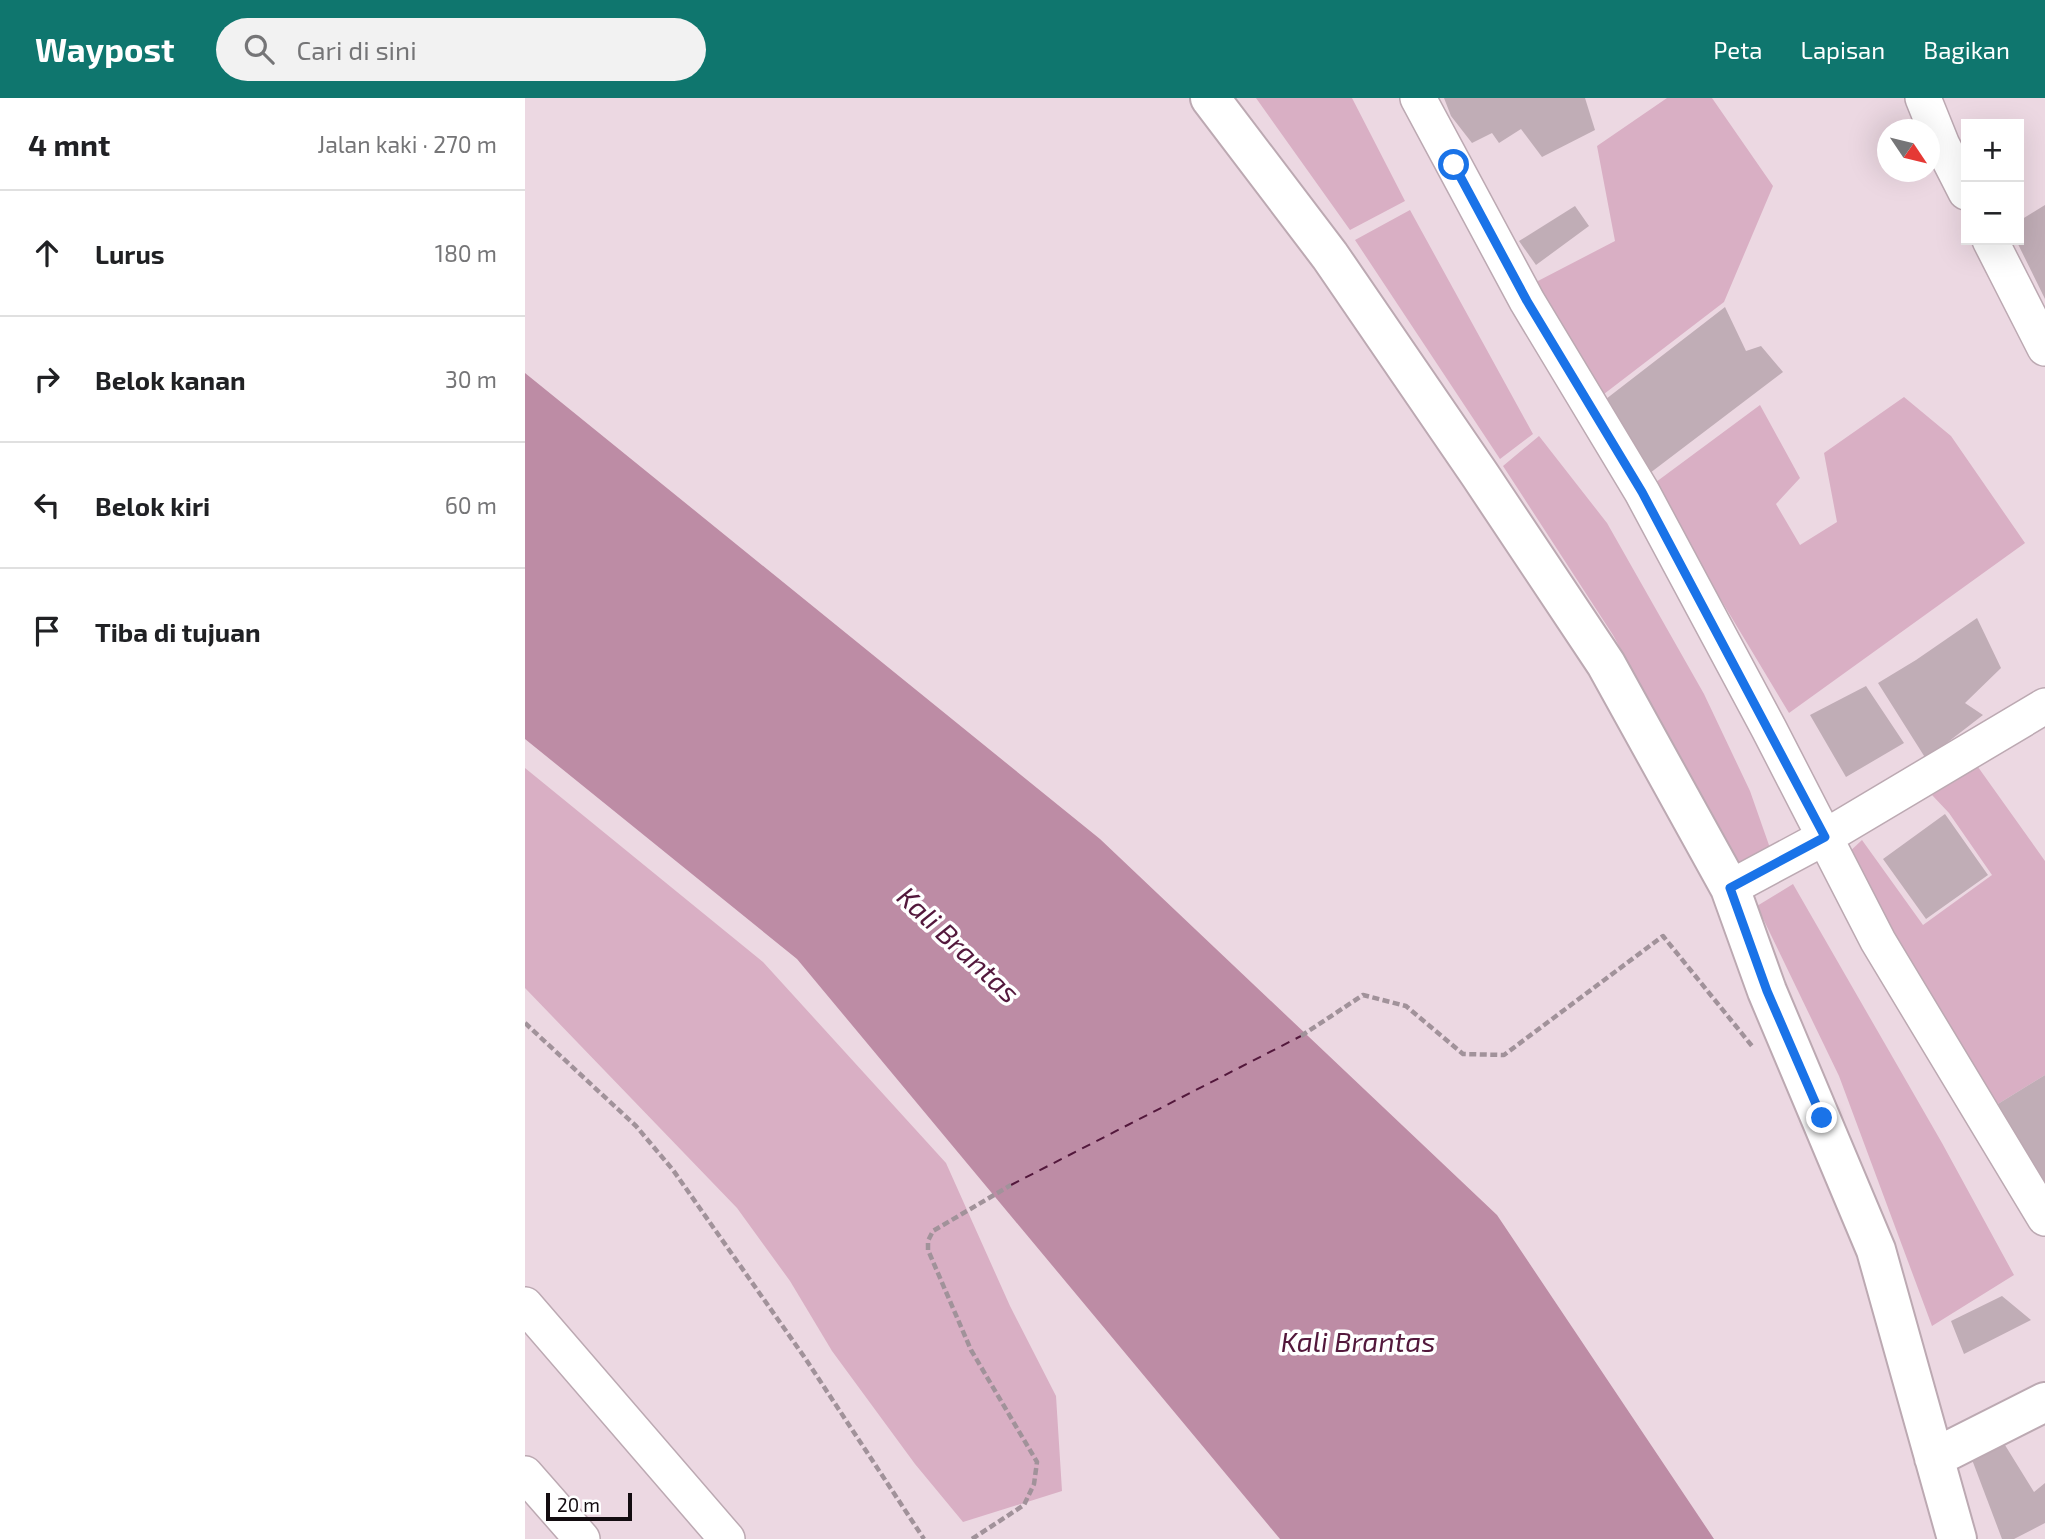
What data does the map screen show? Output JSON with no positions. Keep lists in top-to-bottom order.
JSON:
{
  "water": ["Kali Brantas"],
  "scale_bar": "20 m",
  "north": "bottom right",
  "page": {
    "header": "Waypost",
    "search": "Cari di sini",
    "nav": ["Peta", "Lapisan", "Bagikan"],
    "heading": ["4 mnt", "Jalan kaki · 270 m"],
    "map_buttons": ["+", "−"],
    "list": [
      ["Lurus", "180 m"],
      ["Belok kanan", "30 m"],
      ["Belok kiri", "60 m"],
      "Tiba di tujuan"
    ],
    "scale": "20 m"
  }
}
